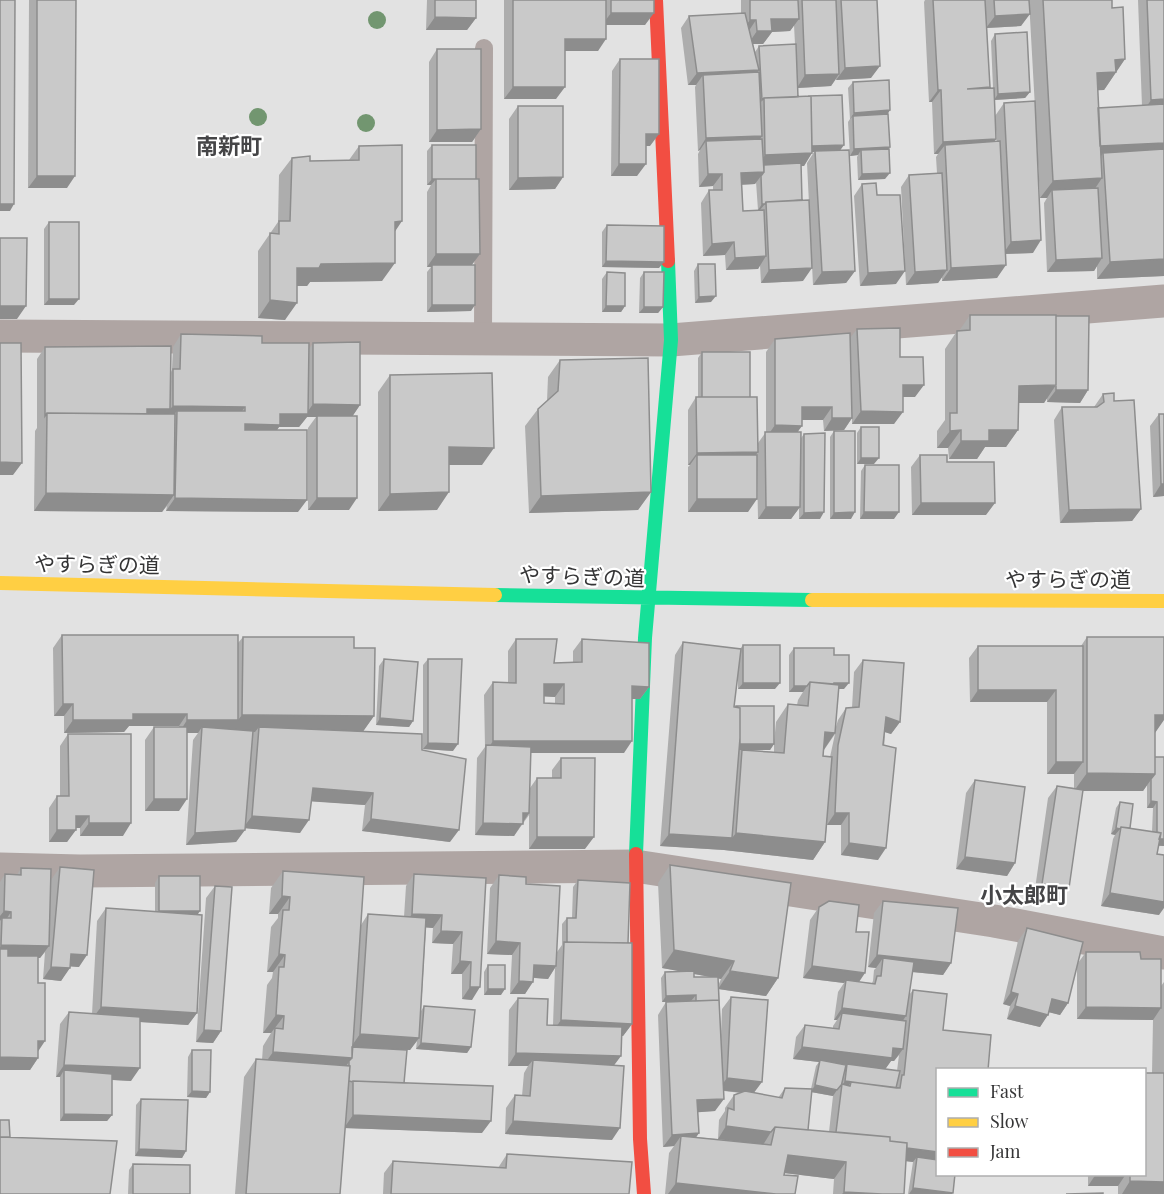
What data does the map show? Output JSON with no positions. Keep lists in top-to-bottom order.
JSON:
{
  "streets": {
    "street": ["やすらぎの道"]
  },
  "districts": ["南新町", "小太郎町"],
  "legend": ["Fast", "Slow", "Jam"]
}
